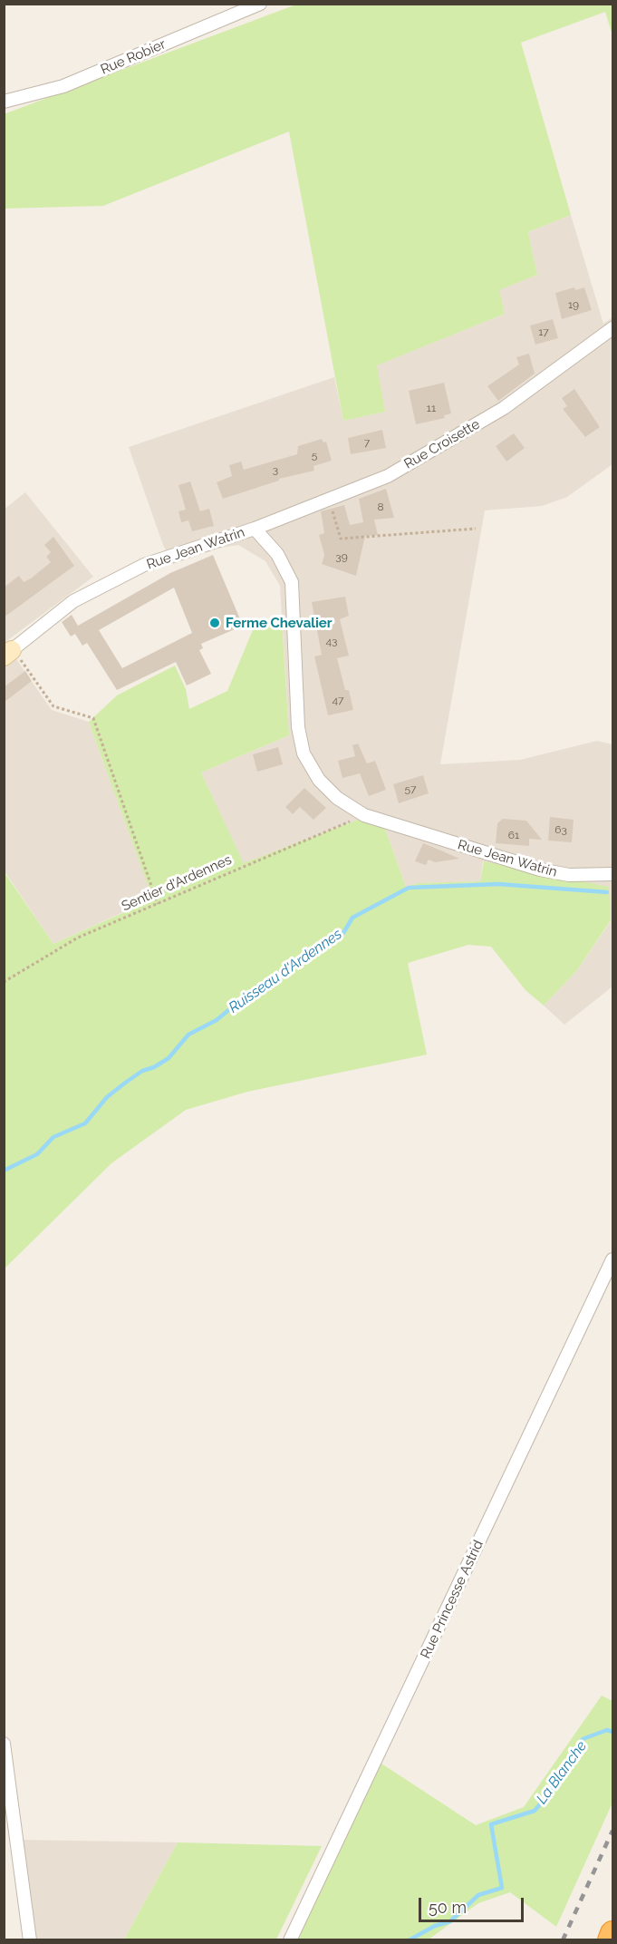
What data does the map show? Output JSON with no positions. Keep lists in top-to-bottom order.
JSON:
{
  "streets": {
    "street": [
      "Rue Robier",
      "Rue Croisette",
      "Rue Jean Watrin",
      "Rue Princesse Astrid"
    ],
    "path": ["Sentier d'Ardennes"]
  },
  "crossings": [
    ["Rue Croisette", "Rue Jean Watrin"],
    ["Rue Jean Watrin", "Sentier d'Ardennes"]
  ],
  "water": ["Ruisseau d'Ardennes", "La Blanche"],
  "places": ["Ferme Chevalier"],
  "house_numbers": [
    "19",
    "17",
    "11",
    "7",
    "5",
    "3",
    "8",
    "39",
    "43",
    "47",
    "57",
    "63",
    "61"
  ],
  "scale_bar": "50 m"
}
